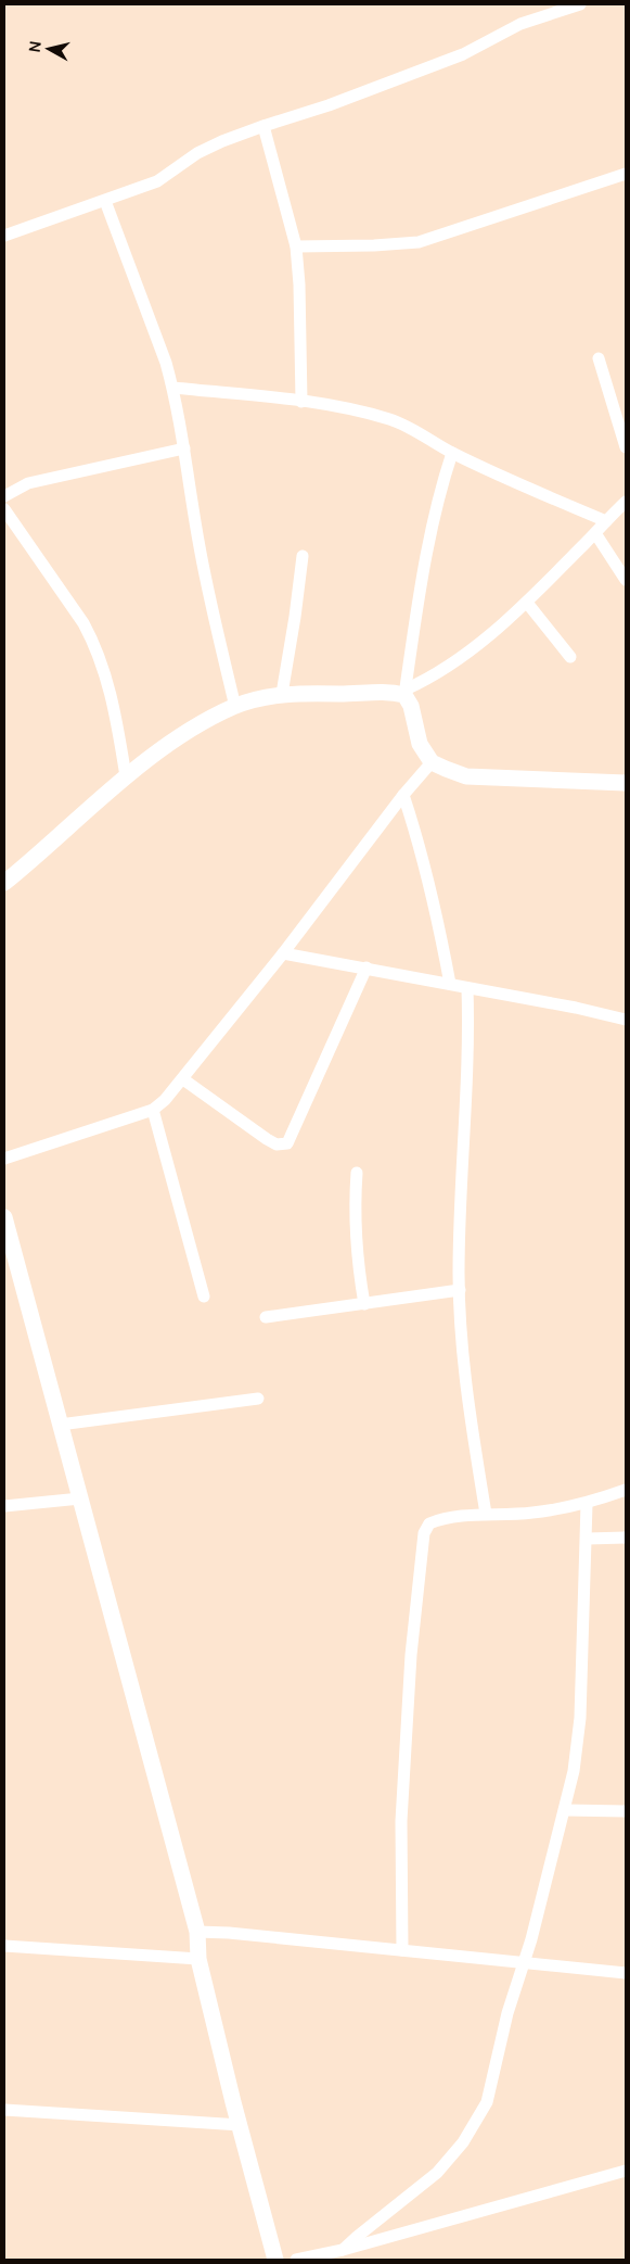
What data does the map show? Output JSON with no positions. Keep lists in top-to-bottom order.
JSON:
{
  "north": "left"
}
